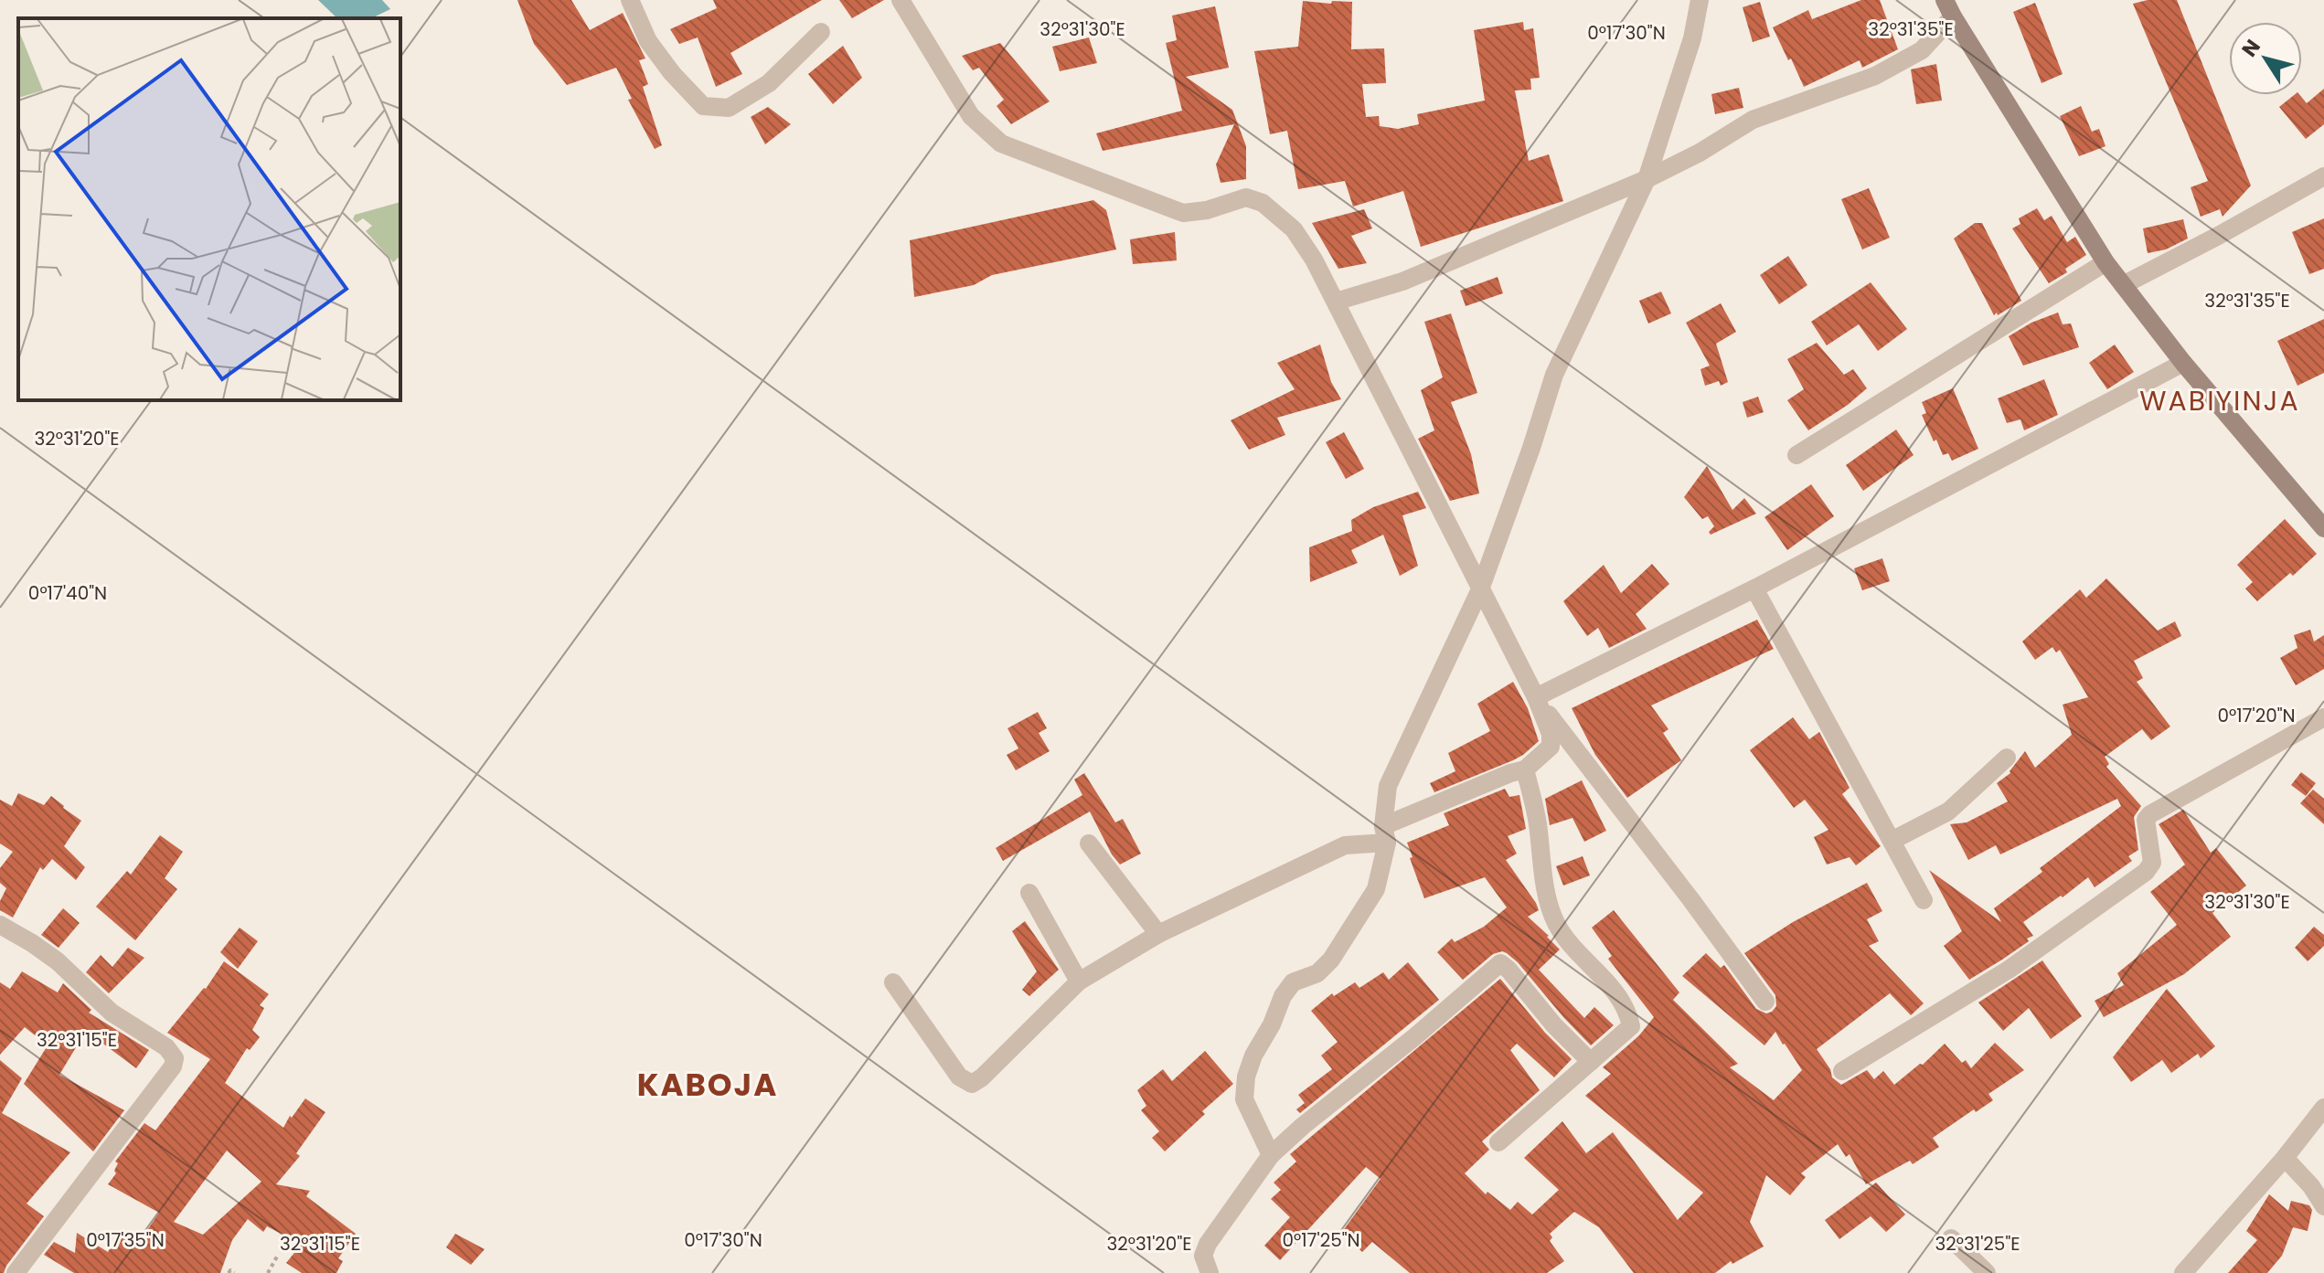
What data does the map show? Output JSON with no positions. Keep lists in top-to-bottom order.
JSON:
{
  "districts": ["WABIYINJA", "KABOJA"],
  "north": "top left",
  "coordinates": [
    "32°31'35\"E",
    "32°31'30\"E",
    "0°17'30\"N",
    "32°31'20\"E",
    "0°17'40\"N",
    "0°17'20\"N",
    "32°31'15\"E",
    "0°17'35\"N",
    "0°17'25\"N",
    "32°31'25\"E"
  ]
}
